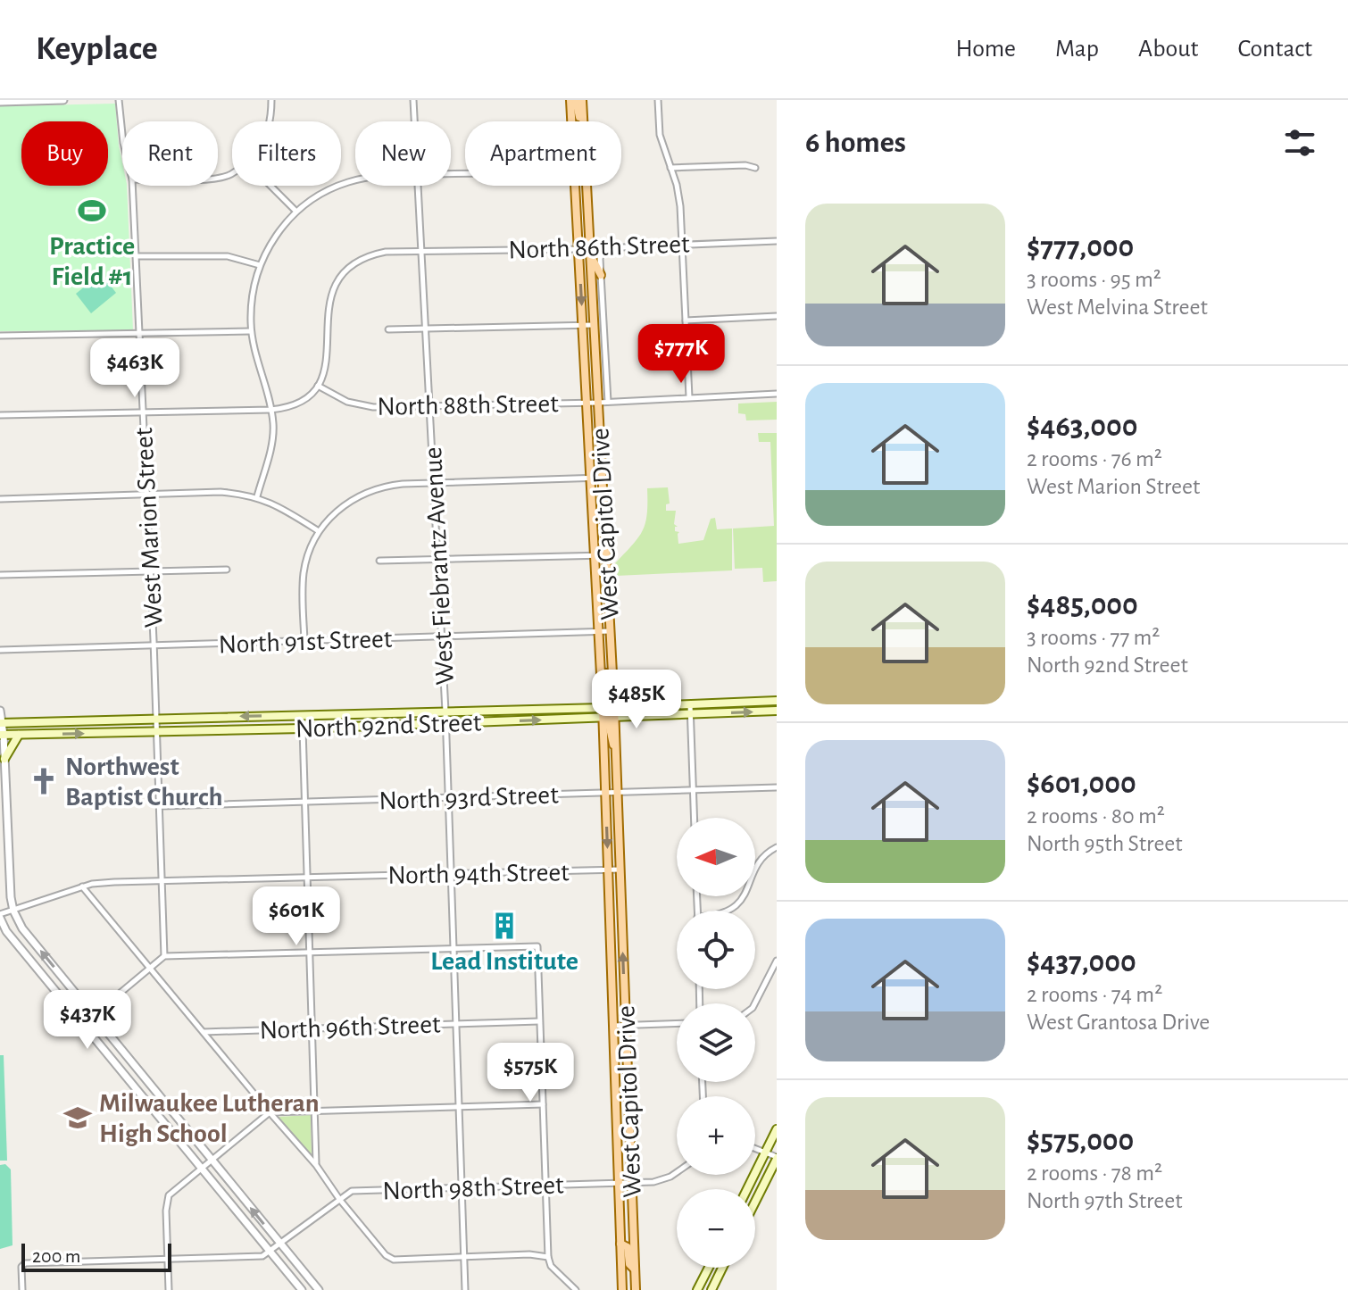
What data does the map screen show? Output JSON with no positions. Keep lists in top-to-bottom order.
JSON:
{
  "streets": {
    "main road": ["West Capitol Drive", "North 92nd Street"],
    "street": [
      "North 86th Street",
      "North 88th Street",
      "West Marion Street",
      "West Fiebrantz Avenue",
      "North 91st Street",
      "North 93rd Street",
      "North 94th Street",
      "North 96th Street",
      "North 98th Street"
    ]
  },
  "crossings": [
    ["North 86th Street", "North 88th Street"],
    ["North 86th Street", "West Capitol Drive"],
    ["North 86th Street", "West Fiebrantz Avenue"],
    ["North 88th Street", "West Capitol Drive"],
    ["North 88th Street", "West Fiebrantz Avenue"],
    ["West Capitol Drive", "North 91st Street"],
    ["West Capitol Drive", "North 92nd Street"],
    ["West Capitol Drive", "North 93rd Street"],
    ["West Capitol Drive", "North 94th Street"],
    ["West Capitol Drive", "North 98th Street"],
    ["West Marion Street", "North 91st Street"],
    ["West Marion Street", "North 92nd Street"],
    ["West Marion Street", "North 93rd Street"],
    ["West Marion Street", "North 94th Street"],
    ["West Fiebrantz Avenue", "North 91st Street"],
    ["West Fiebrantz Avenue", "North 92nd Street"],
    ["West Fiebrantz Avenue", "North 93rd Street"],
    ["West Fiebrantz Avenue", "North 94th Street"],
    ["West Fiebrantz Avenue", "North 96th Street"],
    ["West Fiebrantz Avenue", "North 98th Street"]
  ],
  "places": {
    "sports": ["Practice Field #1"],
    "church": ["Northwest Baptist Church"],
    "building": ["Lead Institute"],
    "school or university": ["Milwaukee Lutheran High School"]
  },
  "scale_bar": "200 m",
  "north": "left",
  "page": {
    "header": "Keyplace",
    "nav": [
      "Home",
      "Map",
      "About",
      "Contact"
    ],
    "heading": "6 homes",
    "chip": [
      "Buy",
      "Rent",
      "Filters",
      "New",
      "Apartment"
    ],
    "list": [
      {
        "name": "$777,000",
        "note": "3 rooms · 95 m² · West Melvina Street"
      },
      {
        "name": "$463,000",
        "note": "2 rooms · 76 m² · West Marion Street"
      },
      {
        "name": "$485,000",
        "note": "3 rooms · 77 m² · North 92nd Street"
      },
      {
        "name": "$601,000",
        "note": "2 rooms · 80 m² · North 95th Street"
      },
      {
        "name": "$437,000",
        "note": "2 rooms · 74 m² · West Grantosa Drive"
      },
      {
        "name": "$575,000",
        "note": "2 rooms · 78 m² · North 97th Street"
      }
    ],
    "price": [
      "$777K",
      "$463K",
      "$485K",
      "$601K",
      "$437K",
      "$575K"
    ],
    "map_buttons": ["+", "−"],
    "scale": "200 m"
  }
}
